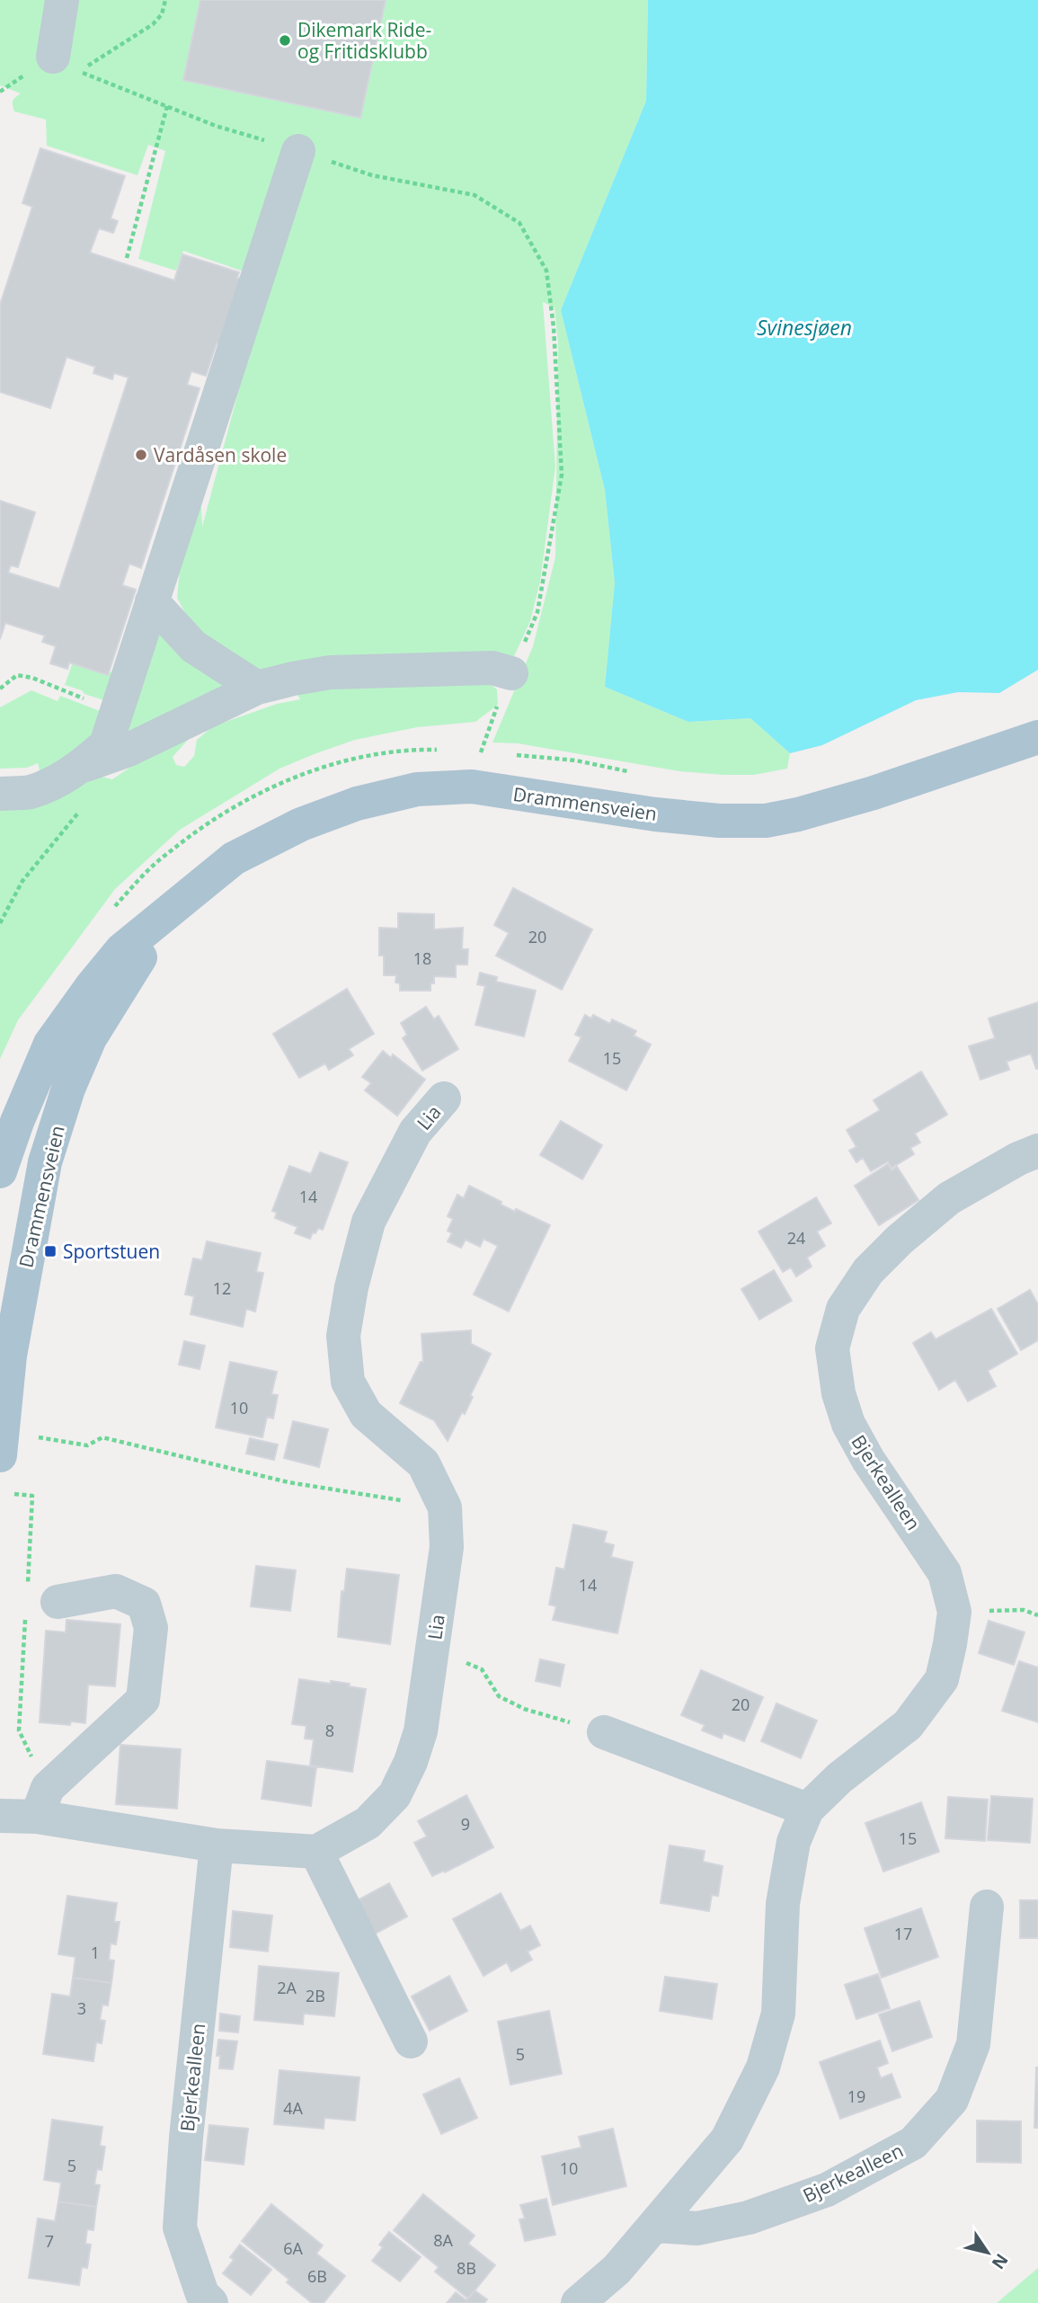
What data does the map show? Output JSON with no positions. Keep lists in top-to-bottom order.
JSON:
{
  "streets": {
    "main road": ["Drammensveien"],
    "street": ["Lia", "Bjerkealleen"]
  },
  "water": ["Svinesjøen"],
  "places": {
    "other": ["Dikemark Ride- og Fritidsklubb", "Vardåsen skole"],
    "transit": ["Sportstuen"]
  },
  "house_numbers": [
    "20",
    "18",
    "15",
    "14",
    "24",
    "12",
    "10",
    "14",
    "20",
    "8",
    "9",
    "15",
    "17",
    "1",
    "2A",
    "2B",
    "3",
    "5",
    "19",
    "4A",
    "5",
    "10",
    "8A",
    "7",
    "6A",
    "8B",
    "6B"
  ],
  "north": "bottom right"
}
